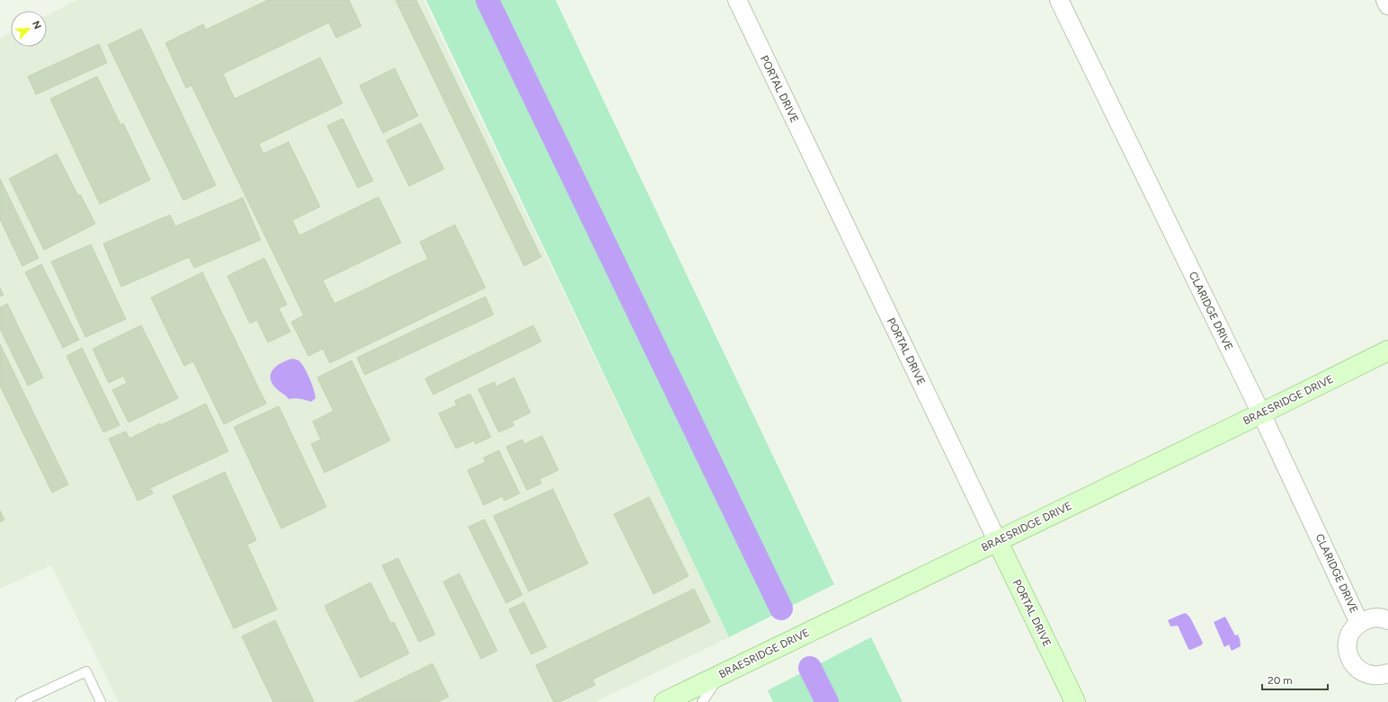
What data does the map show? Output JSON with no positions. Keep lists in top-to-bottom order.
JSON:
{
  "streets": {
    "street": ["PORTAL DRIVE", "CLARIDGE DRIVE", "BRAESRIDGE DRIVE"]
  },
  "crossings": [
    ["PORTAL DRIVE", "BRAESRIDGE DRIVE"],
    ["CLARIDGE DRIVE", "BRAESRIDGE DRIVE"]
  ],
  "scale_bar": "20 m",
  "north": "top right"
}
